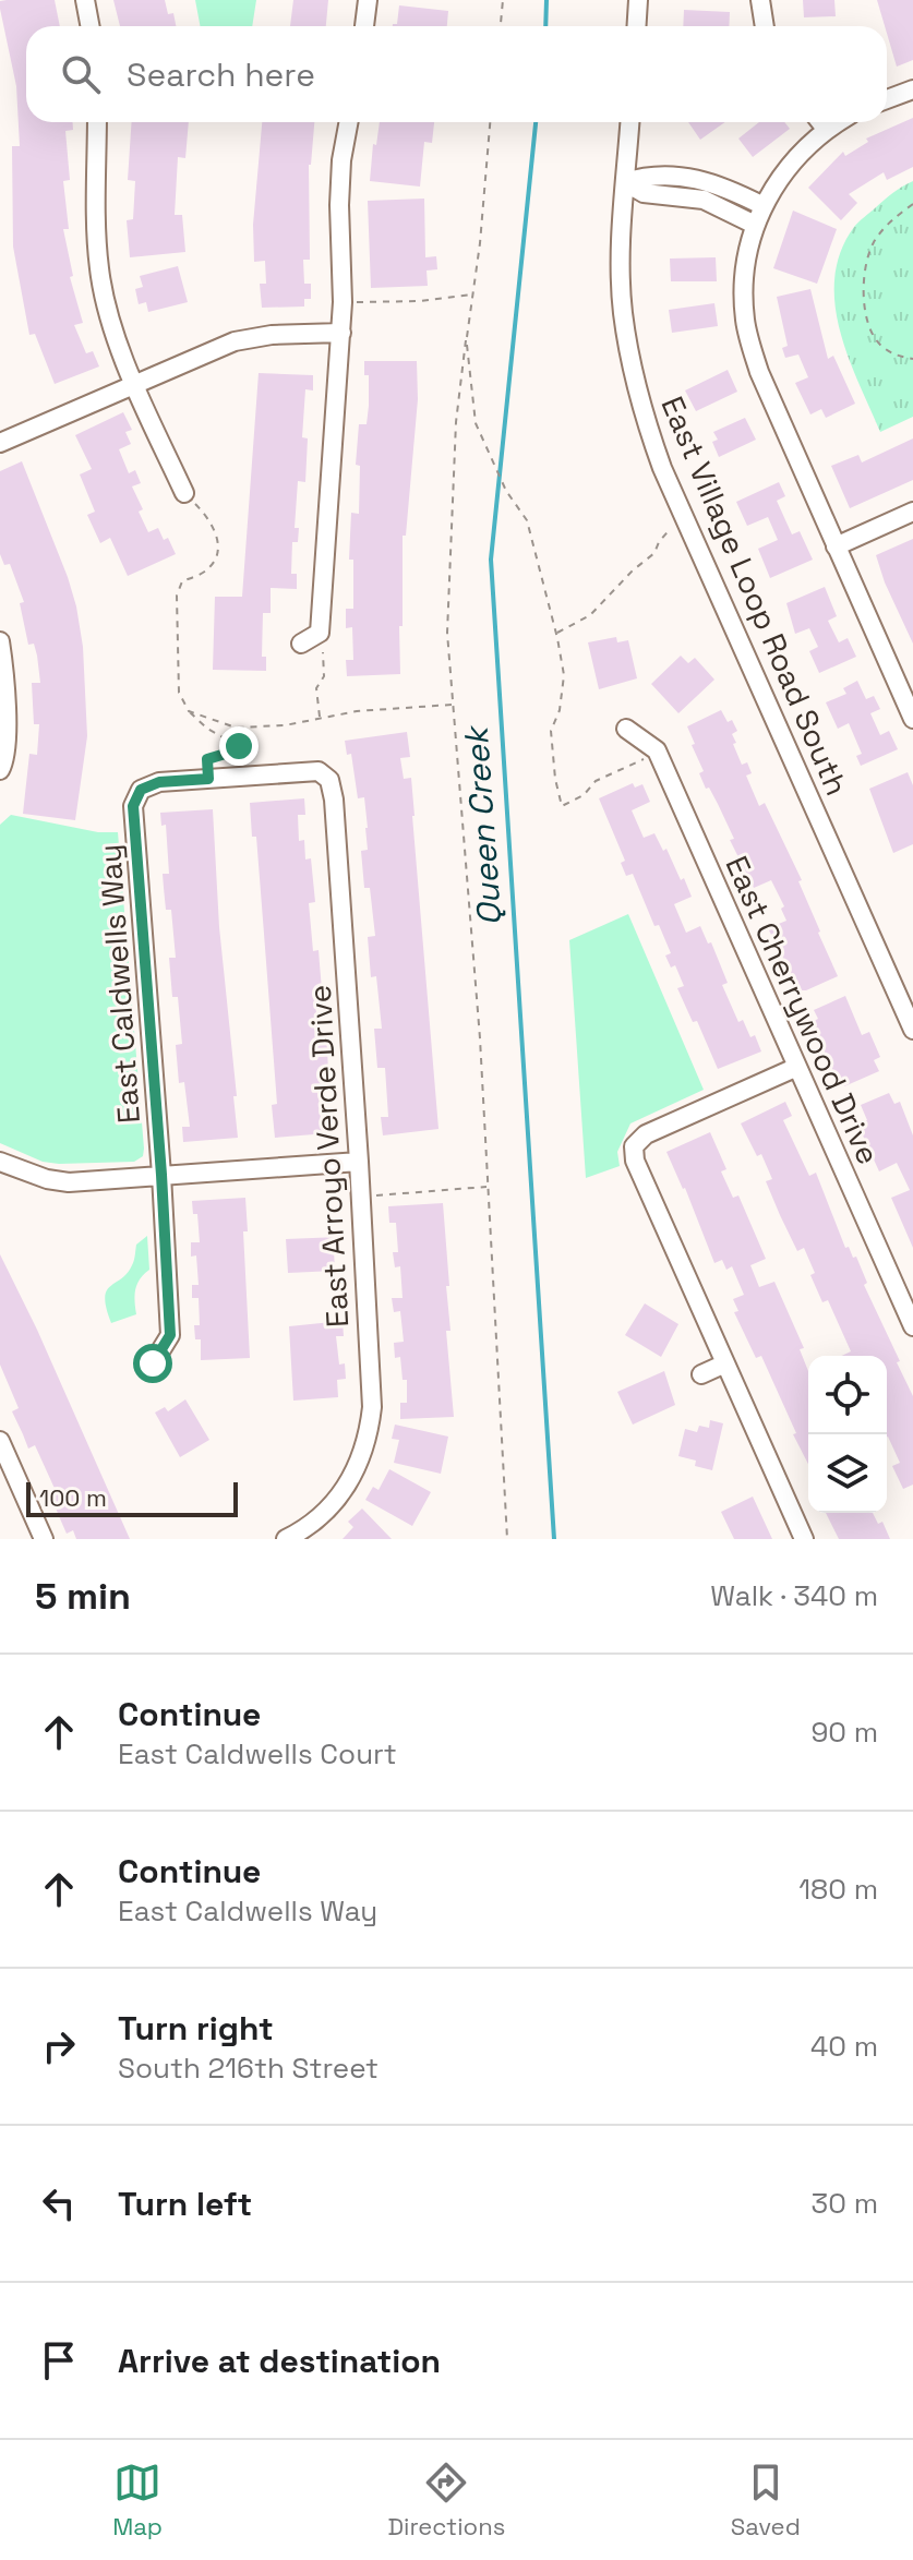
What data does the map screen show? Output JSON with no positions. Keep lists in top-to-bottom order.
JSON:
{
  "streets": {
    "street": [
      "East Village Loop Road South",
      "East Caldwells Way",
      "East Cherrywood Drive",
      "East Arroyo Verde Drive"
    ]
  },
  "crossings": [
    ["East Caldwells Way", "East Arroyo Verde Drive"]
  ],
  "water": ["Queen Creek"],
  "scale_bar": "100 m",
  "page": {
    "search": "Search here",
    "scale": "100 m",
    "heading": ["5 min", "Walk · 340 m"],
    "list": [
      ["Continue", "East Caldwells Court", "90 m"],
      ["Continue", "East Caldwells Way", "180 m"],
      ["Turn right", "South 216th Street", "40 m"],
      ["Turn left", "30 m"],
      "Arrive at destination"
    ],
    "nav": ["Map", "Directions", "Saved"]
  }
}
